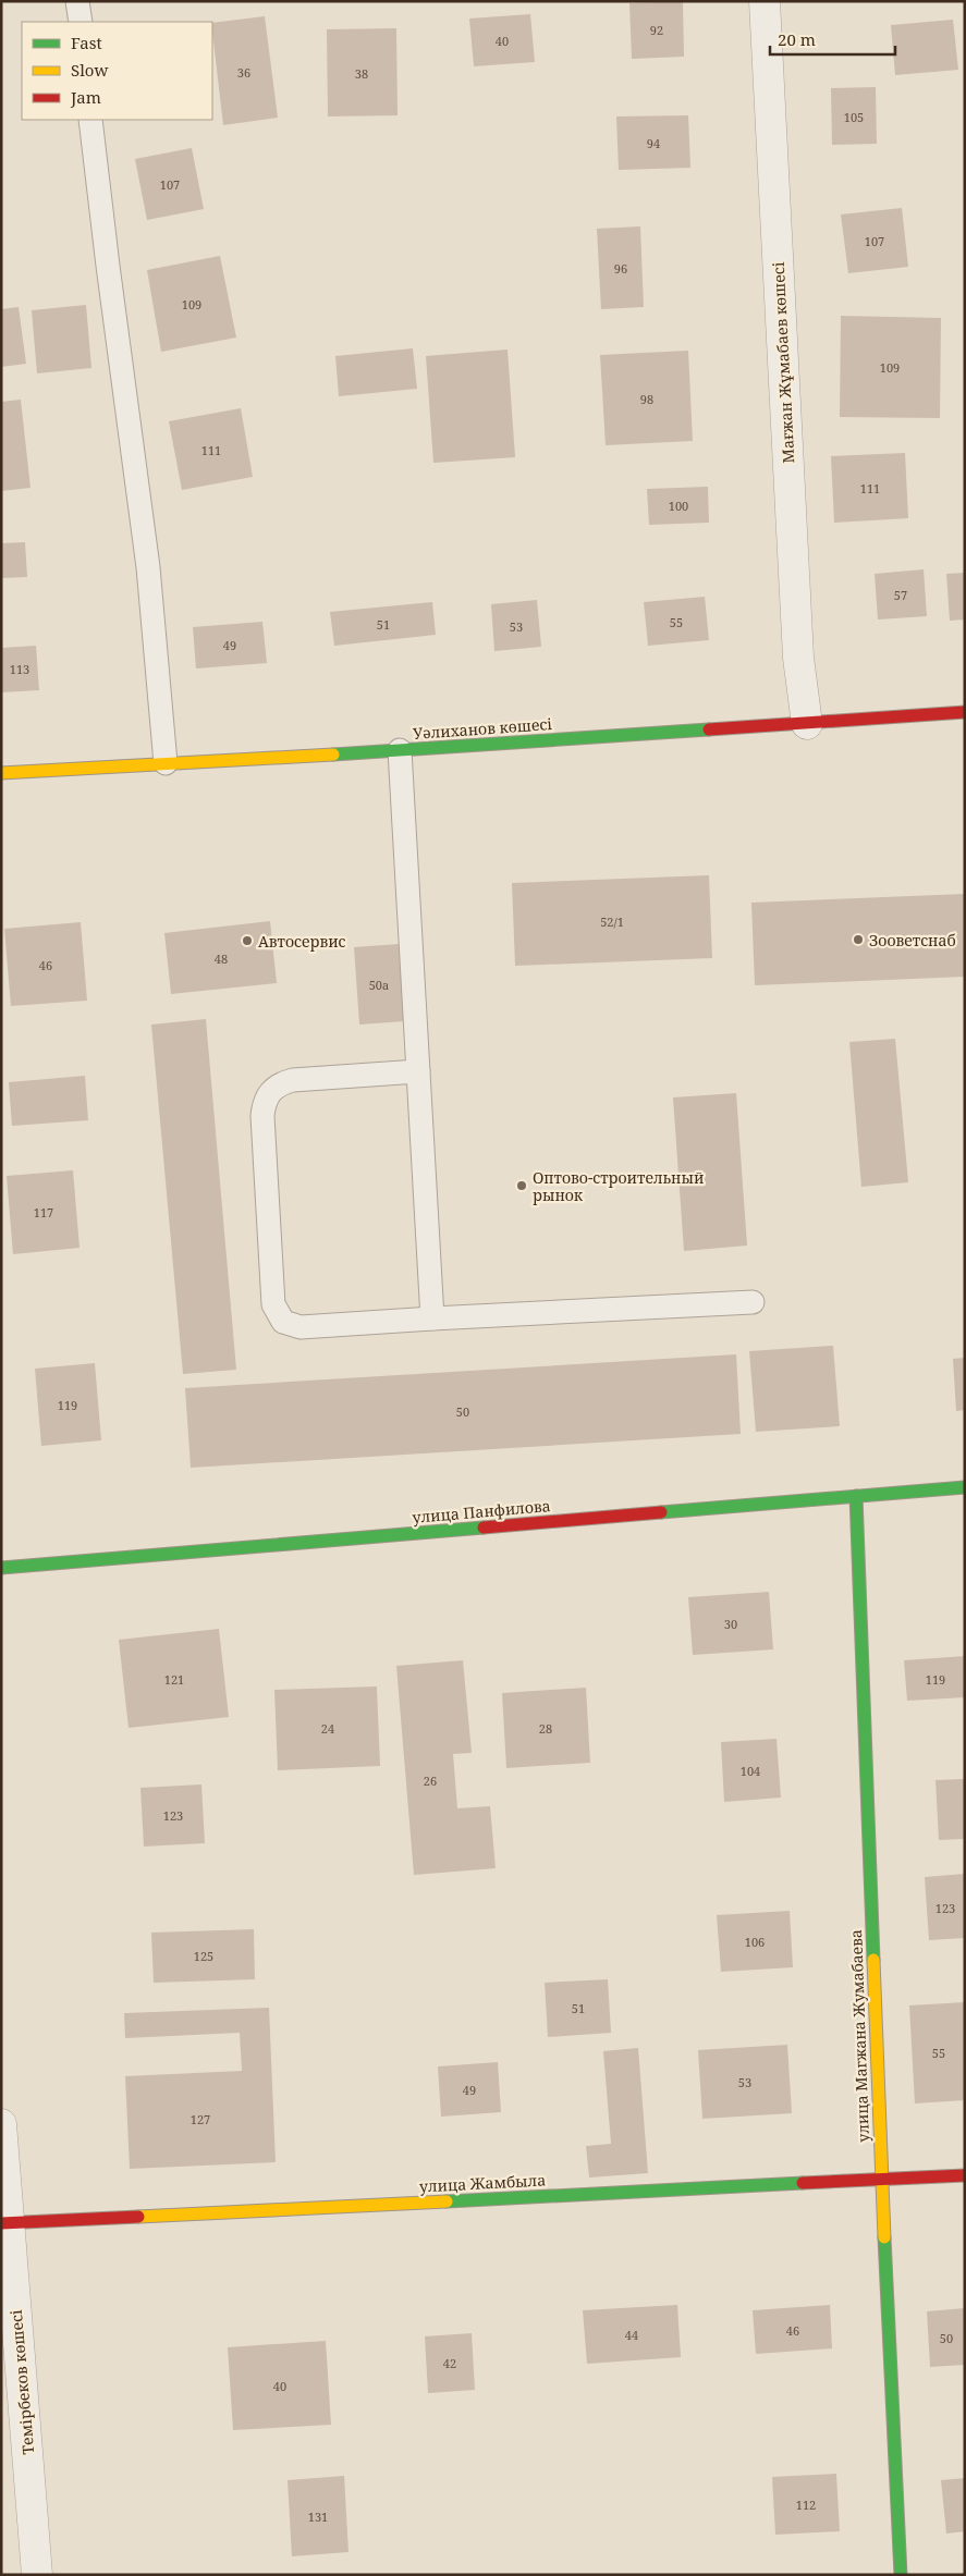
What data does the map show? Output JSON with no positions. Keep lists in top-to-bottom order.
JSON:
{
  "streets": {
    "street": [
      "Мағжан Жұмабаев көшесі",
      "Уәлиханов көшесі",
      "улица Панфилова",
      "улица Магжана Жумабаева",
      "улица Жамбыла",
      "Темірбеков көшесі"
    ]
  },
  "crossings": [
    ["Мағжан Жұмабаев көшесі", "Уәлиханов көшесі"],
    ["улица Панфилова", "улица Магжана Жумабаева"],
    ["улица Магжана Жумабаева", "улица Жамбыла"],
    ["улица Жамбыла", "Темірбеков көшесі"]
  ],
  "places": ["Зооветснаб", "Автосервис", "Оптово-строительный рынок"],
  "house_numbers": [
    "92",
    "40",
    "36",
    "38",
    "105",
    "94",
    "107",
    "107",
    "96",
    "109",
    "109",
    "98",
    "111",
    "111",
    "100",
    "57",
    "55",
    "51",
    "53",
    "49",
    "113",
    "52/1",
    "48",
    "46",
    "50а",
    "117",
    "119",
    "50",
    "30",
    "121",
    "119",
    "24",
    "28",
    "104",
    "26",
    "123",
    "123",
    "106",
    "125",
    "51",
    "55",
    "53",
    "49",
    "127",
    "46",
    "44",
    "50",
    "42",
    "40",
    "112",
    "131"
  ],
  "legend": ["Fast", "Slow", "Jam"],
  "scale_bar": "20 m"
}
